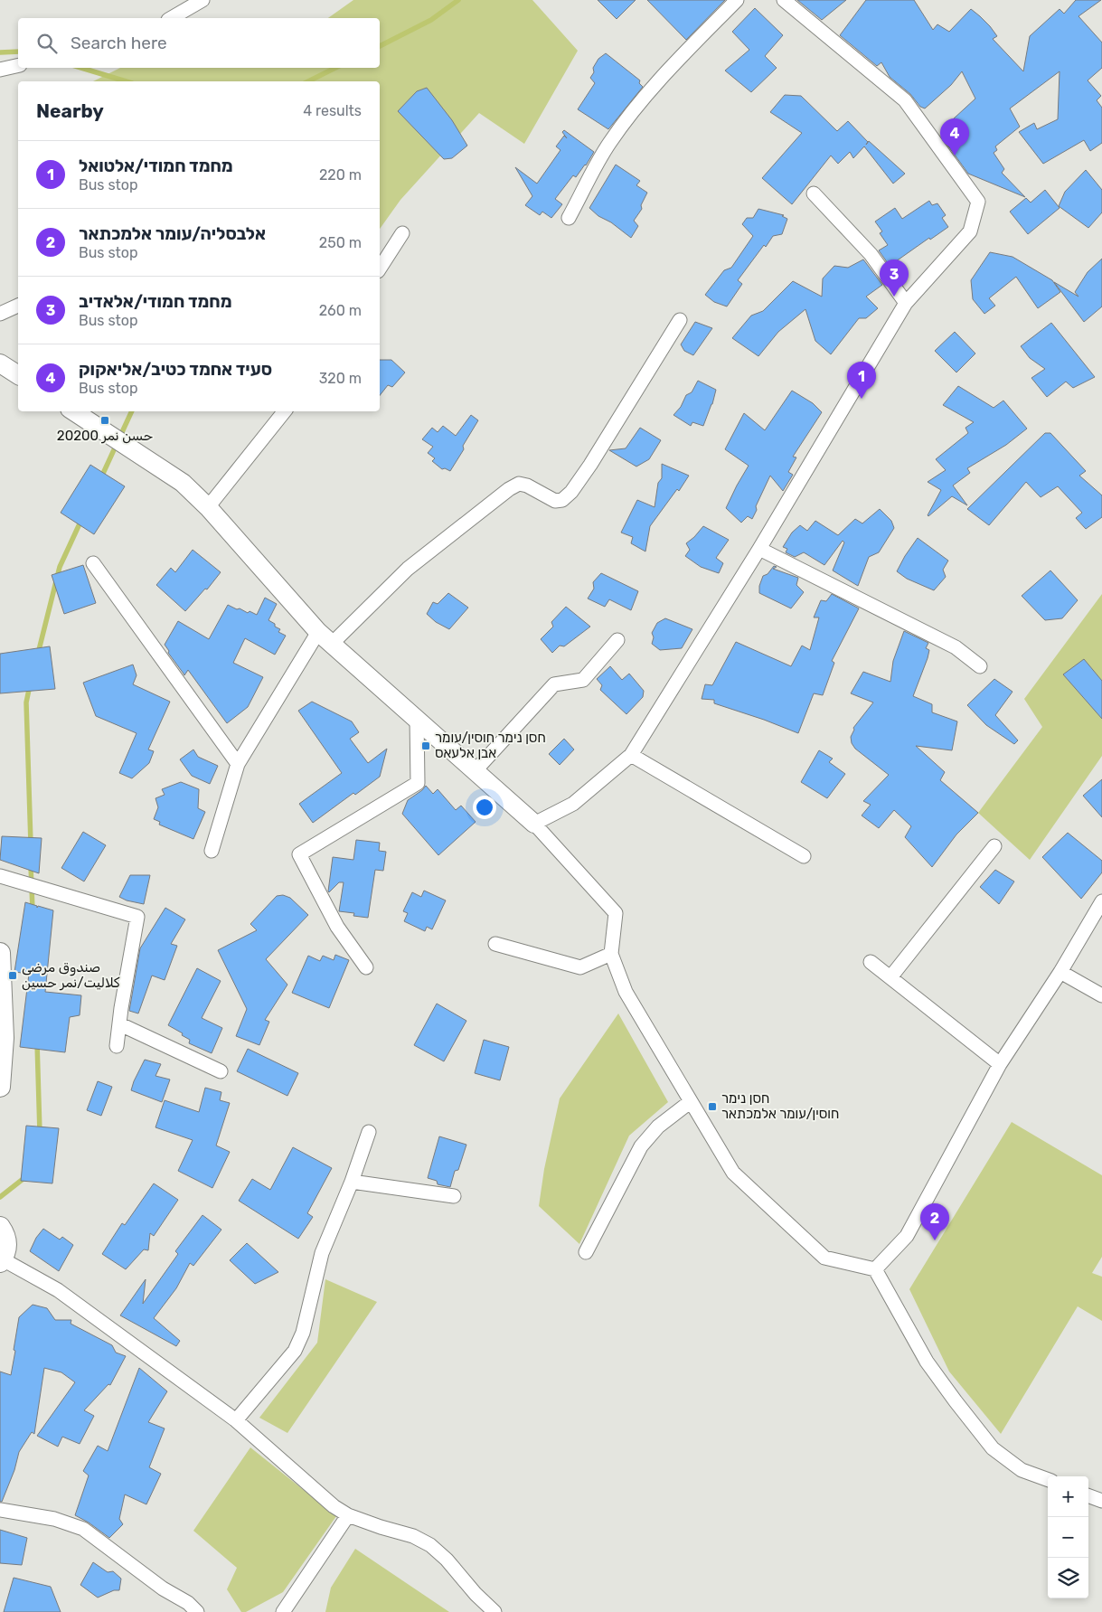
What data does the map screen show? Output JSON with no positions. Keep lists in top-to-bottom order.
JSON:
{
  "places": {
    "transit": [
      "حسن نمر 20200",
      "חסן נימר חוסין/עומר אבן אלעאס",
      "صندوق مرضى كلاليت/نمر حسين",
      "חסן נימר חוסין/עומר אלמכתאר"
    ]
  },
  "page": {
    "search": "Search here",
    "heading": ["Nearby", "4 results"],
    "pins": [
      "4",
      "3",
      "1",
      "2"
    ],
    "list": [
      {
        "mark": "1",
        "name": "מחמד חמודי/אלטואל",
        "note": "Bus stop",
        "value": "220 m"
      },
      {
        "mark": "2",
        "name": "אלבסליה/עומר אלמכתאר",
        "note": "Bus stop",
        "value": "250 m"
      },
      {
        "mark": "3",
        "name": "מחמד חמודי/אלאדיב",
        "note": "Bus stop",
        "value": "260 m"
      },
      {
        "mark": "4",
        "name": "סעיד אחמד כטיב/אליאקוק",
        "note": "Bus stop",
        "value": "320 m"
      }
    ],
    "map_buttons": ["+", "−"]
  }
}
